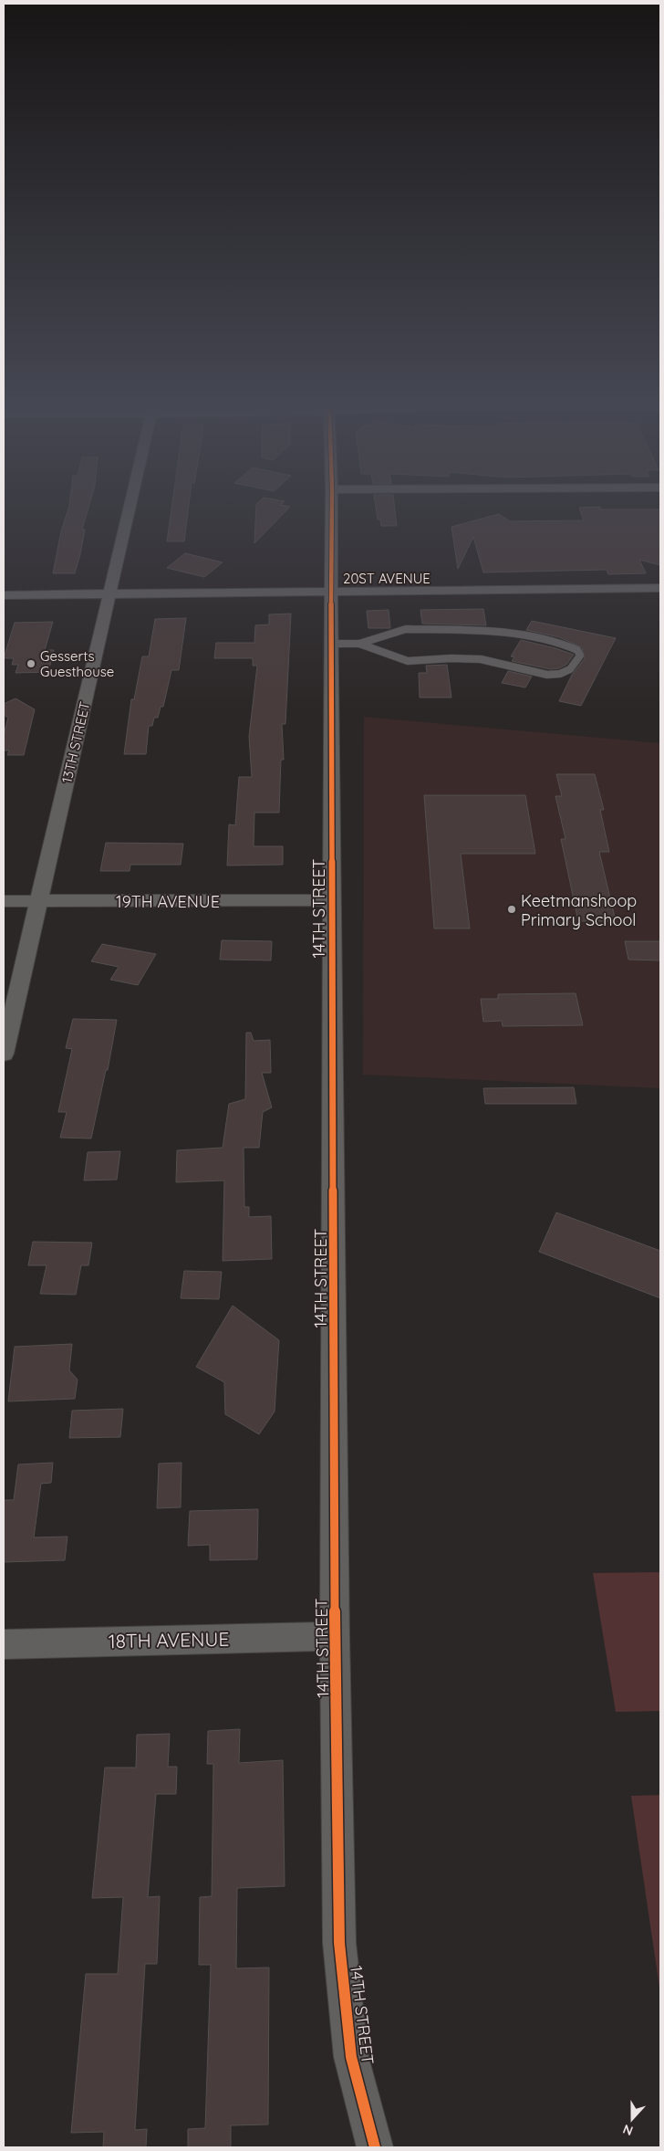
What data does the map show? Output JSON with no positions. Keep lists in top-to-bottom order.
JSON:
{
  "streets": {
    "street": [
      "20ST AVENUE",
      "13TH STREET",
      "19TH AVENUE",
      "14TH STREET",
      "18TH AVENUE"
    ]
  },
  "crossings": [
    ["20ST AVENUE", "13TH STREET"],
    ["20ST AVENUE", "14TH STREET"],
    ["13TH STREET", "19TH AVENUE"],
    ["19TH AVENUE", "14TH STREET"],
    ["14TH STREET", "18TH AVENUE"]
  ],
  "places": ["Gesserts Guesthouse", "Keetmanshoop Primary School"],
  "north": "bottom"
}
